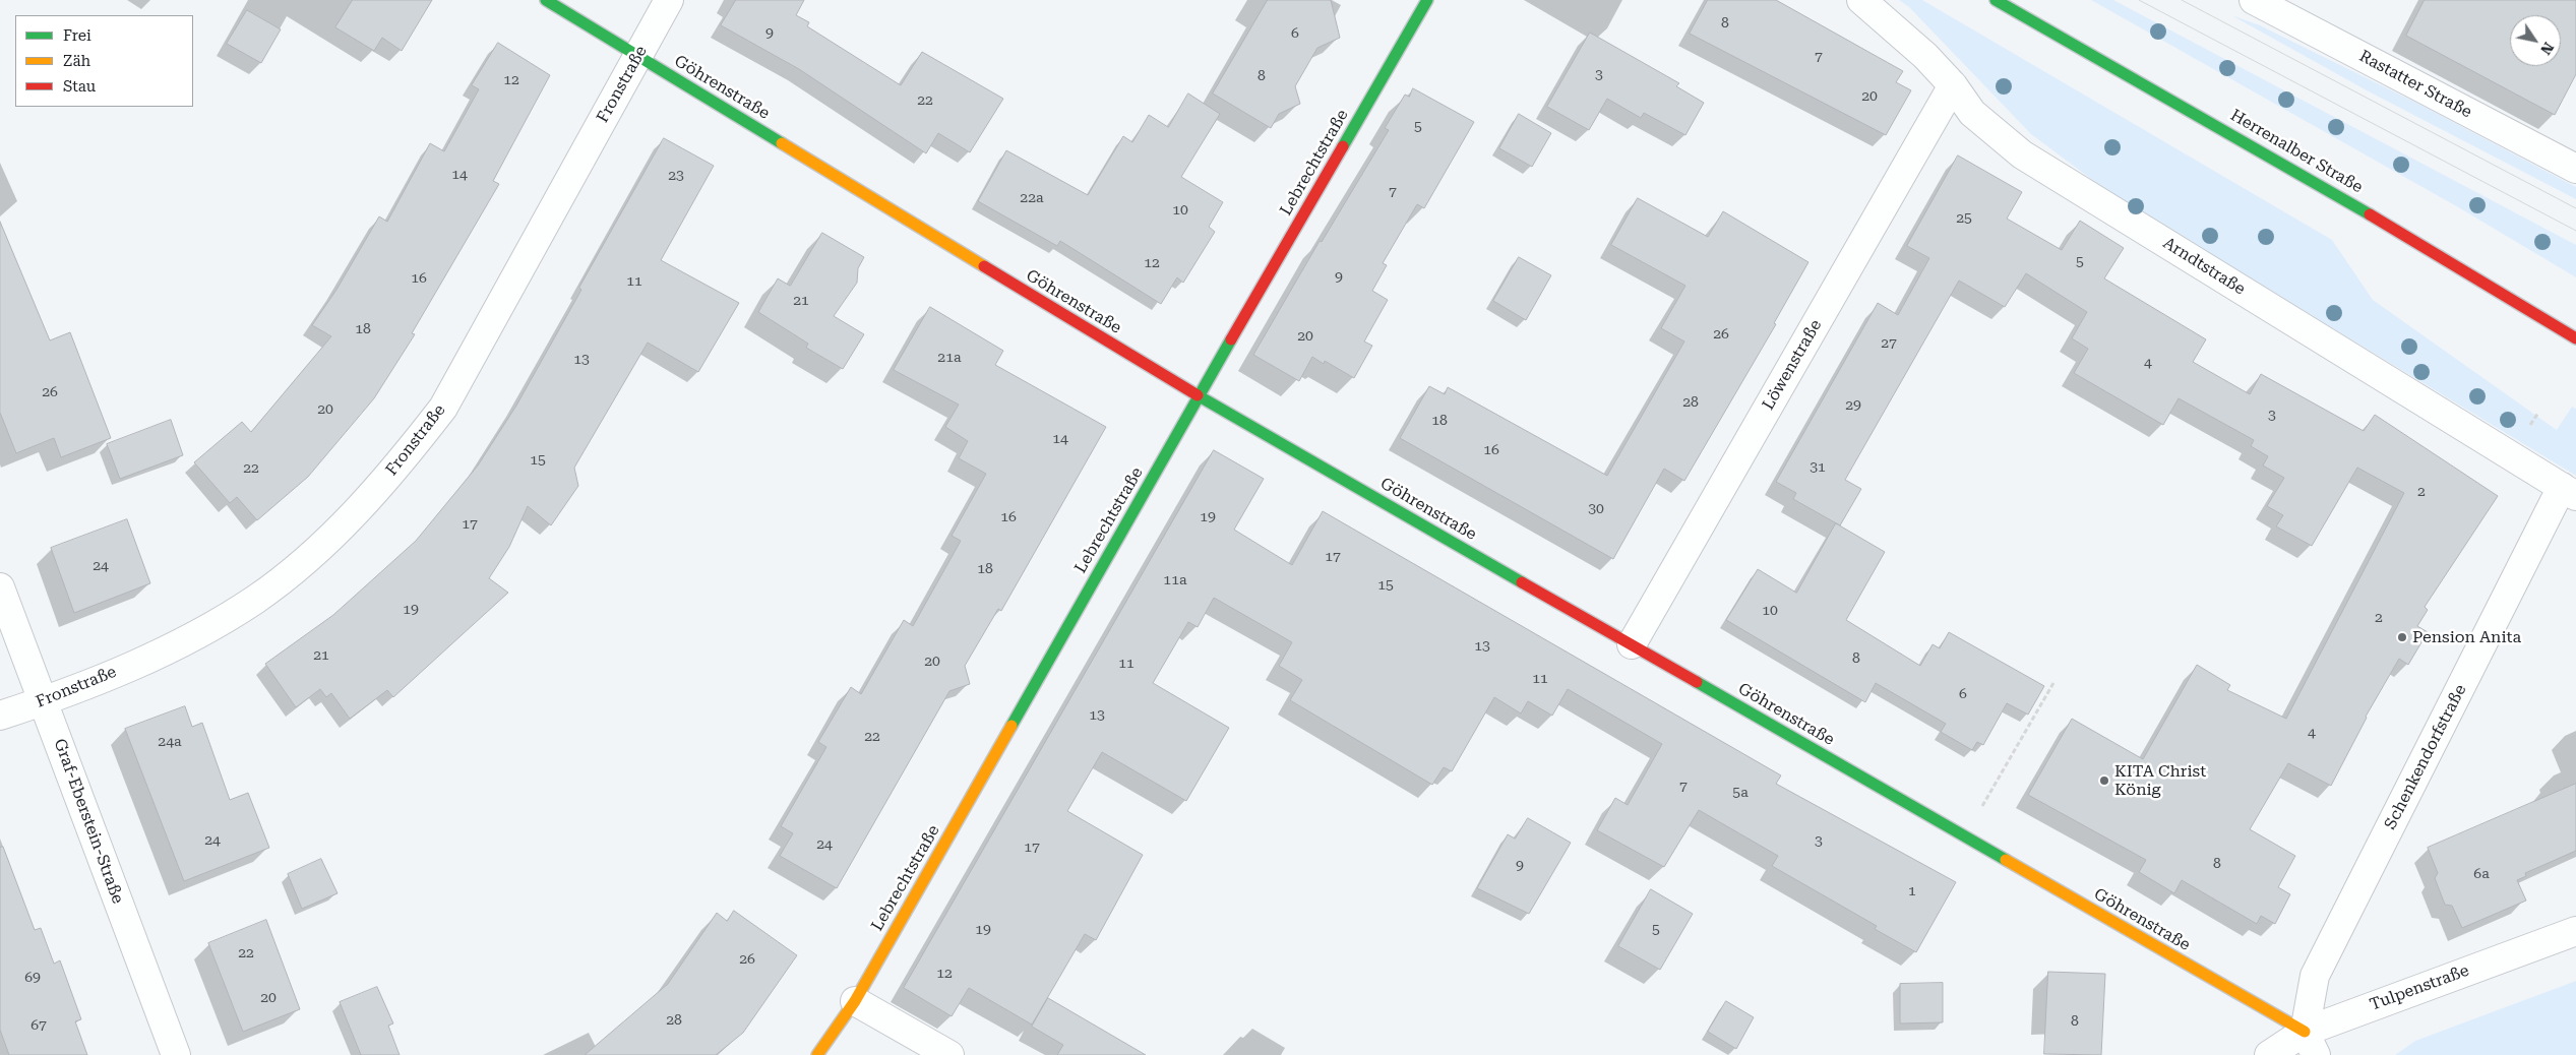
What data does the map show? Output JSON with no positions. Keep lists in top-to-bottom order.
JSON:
{
  "streets": {
    "street": [
      "Fronstraße",
      "Rastatter Straße",
      "Göhrenstraße",
      "Herrenalber Straße",
      "Lebrechtstraße",
      "Arndtstraße",
      "Löwenstraße",
      "Schenkendorfstraße",
      "Graf-Eberstein-Straße",
      "Tulpenstraße"
    ]
  },
  "crossings": [
    ["Fronstraße", "Göhrenstraße"],
    ["Fronstraße", "Graf-Eberstein-Straße"],
    ["Göhrenstraße", "Lebrechtstraße"],
    ["Göhrenstraße", "Löwenstraße"],
    ["Göhrenstraße", "Schenkendorfstraße"],
    ["Göhrenstraße", "Tulpenstraße"],
    ["Arndtstraße", "Löwenstraße"],
    ["Arndtstraße", "Schenkendorfstraße"],
    ["Schenkendorfstraße", "Tulpenstraße"]
  ],
  "places": ["Pension Anita", "KITA Christ König"],
  "house_numbers": [
    "8",
    "9",
    "6",
    "7",
    "3",
    "8",
    "12",
    "20",
    "22",
    "5",
    "14",
    "23",
    "7",
    "22a",
    "10",
    "25",
    "5",
    "12",
    "9",
    "16",
    "11",
    "21",
    "18",
    "26",
    "20",
    "27",
    "21a",
    "13",
    "4",
    "26",
    "28",
    "29",
    "20",
    "3",
    "18",
    "14",
    "16",
    "15",
    "31",
    "22",
    "2",
    "30",
    "16",
    "19",
    "17",
    "17",
    "24",
    "18",
    "11a",
    "15",
    "19",
    "10",
    "2",
    "13",
    "21",
    "8",
    "20",
    "11",
    "11",
    "6",
    "13",
    "4",
    "22",
    "24a",
    "7",
    "5a",
    "24",
    "3",
    "24",
    "17",
    "8",
    "9",
    "6a",
    "1",
    "19",
    "5",
    "22",
    "26",
    "12",
    "69",
    "20",
    "28",
    "8",
    "67"
  ],
  "legend": ["Frei", "Zäh", "Stau"],
  "north": "bottom right"
}
